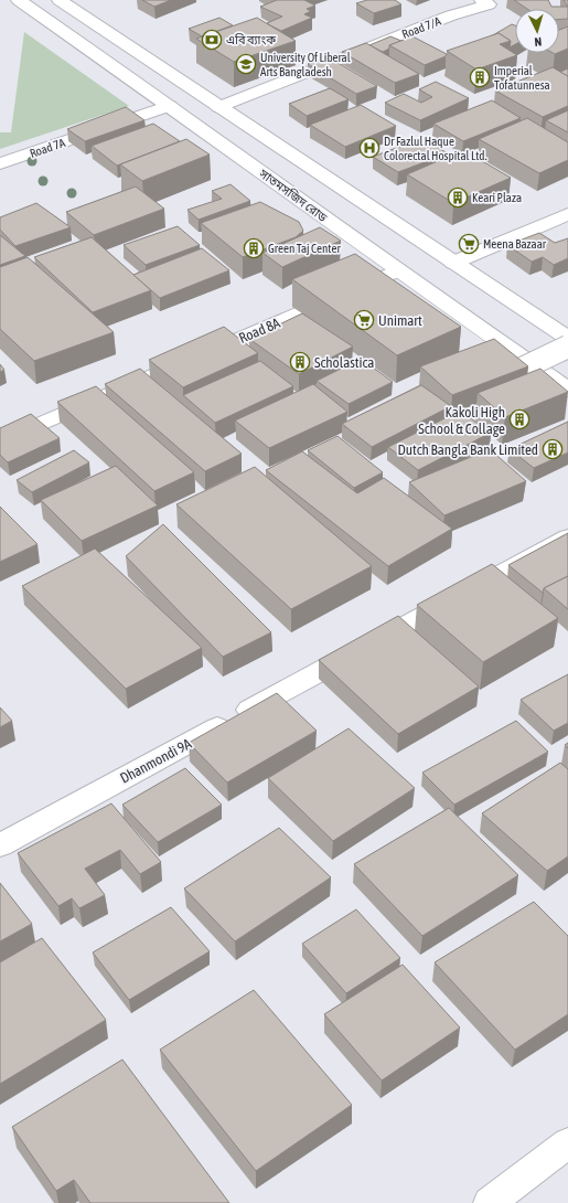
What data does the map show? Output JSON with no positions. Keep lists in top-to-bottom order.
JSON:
{
  "streets": {
    "street": [
      "Road 7/A",
      "Road 7A",
      "সাতমসজিদ রোড",
      "Road 8A",
      "Dhanmondi 9A"
    ]
  },
  "crossings": [
    ["Road 7A", "সাতমসজিদ রোড"],
    ["সাতমসজিদ রোড", "Road 8A"]
  ],
  "places": {
    "bank": ["এবি ব্যাংক"],
    "school or university": ["University Of Liberal Arts Bangladesh"],
    "building": [
      "Imperial Tofatunnesa",
      "Keari Plaza",
      "Green Taj Center",
      "Scholastica",
      "Kakoli High School & Collage",
      "Dutch Bangla Bank Limited"
    ],
    "hospital": ["Dr Fazlul Haque Colorectal Hospital Ltd."],
    "supermarket": ["Meena Bazaar", "Unimart"]
  },
  "north": "bottom"
}
